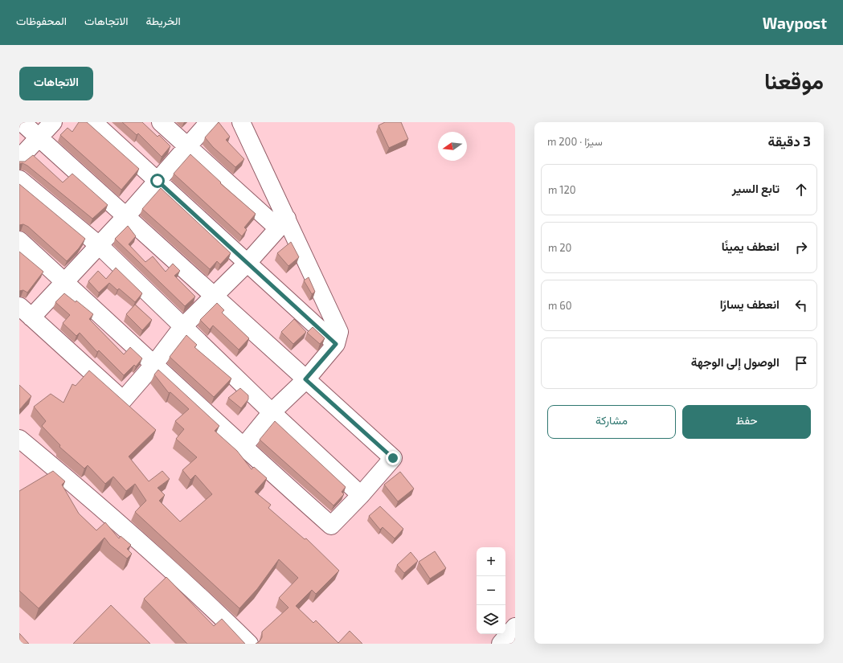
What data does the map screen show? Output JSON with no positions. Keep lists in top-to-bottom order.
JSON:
{
  "north": "left",
  "page": {
    "header": "Waypost",
    "nav": ["الخريطة", "الاتجاهات", "المحفوظات"],
    "title": "موقعنا",
    "buttons": [
      "الاتجاهات",
      ["حفظ", "مشاركة"]
    ],
    "heading": ["3 دقيقة", "سيرًا · 200 m"],
    "list": [
      ["تابع السير", "120 m"],
      ["انعطف يمينًا", "20 m"],
      ["انعطف يسارًا", "60 m"],
      "الوصول إلى الوجهة"
    ],
    "map_buttons": ["+", "−"]
  }
}
